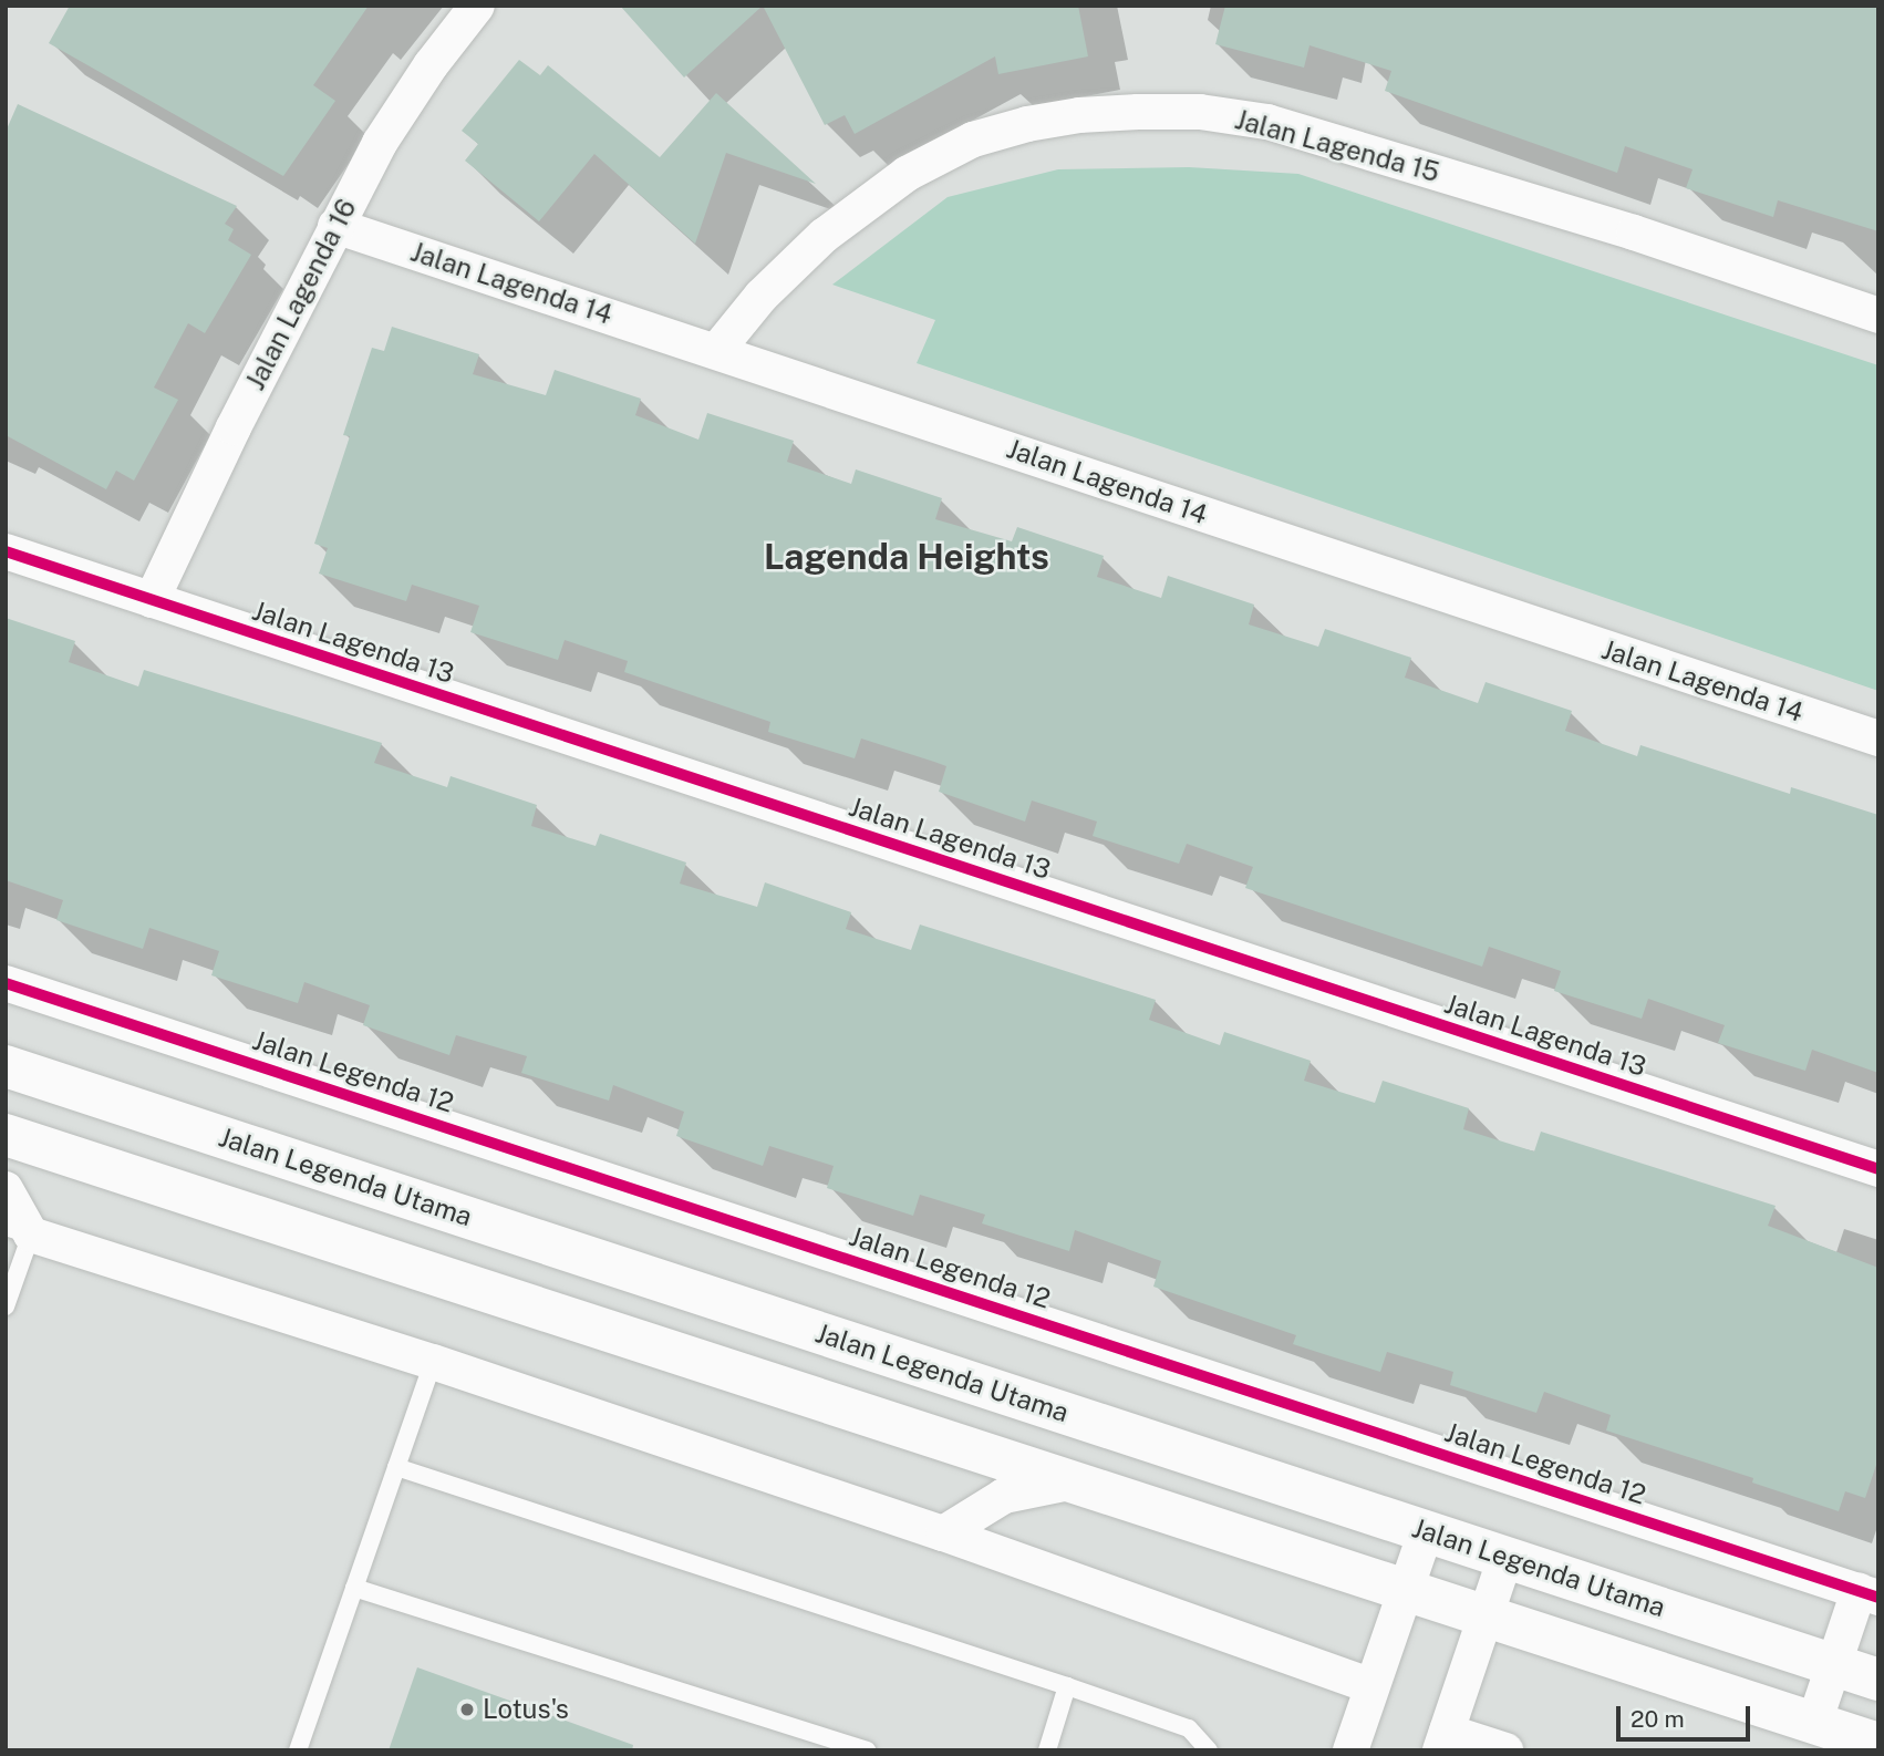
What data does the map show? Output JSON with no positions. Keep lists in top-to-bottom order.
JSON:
{
  "streets": {
    "street": [
      "Jalan Lagenda 15",
      "Jalan Lagenda 14",
      "Jalan Lagenda 16",
      "Jalan Lagenda 13",
      "Jalan Legenda 12",
      "Jalan Legenda Utama"
    ]
  },
  "crossings": [
    ["Jalan Lagenda 15", "Jalan Lagenda 14"],
    ["Jalan Lagenda 14", "Jalan Lagenda 16"],
    ["Jalan Lagenda 16", "Jalan Lagenda 13"]
  ],
  "districts": ["Lagenda Heights"],
  "places": ["Lotus's"],
  "scale_bar": "20 m"
}
